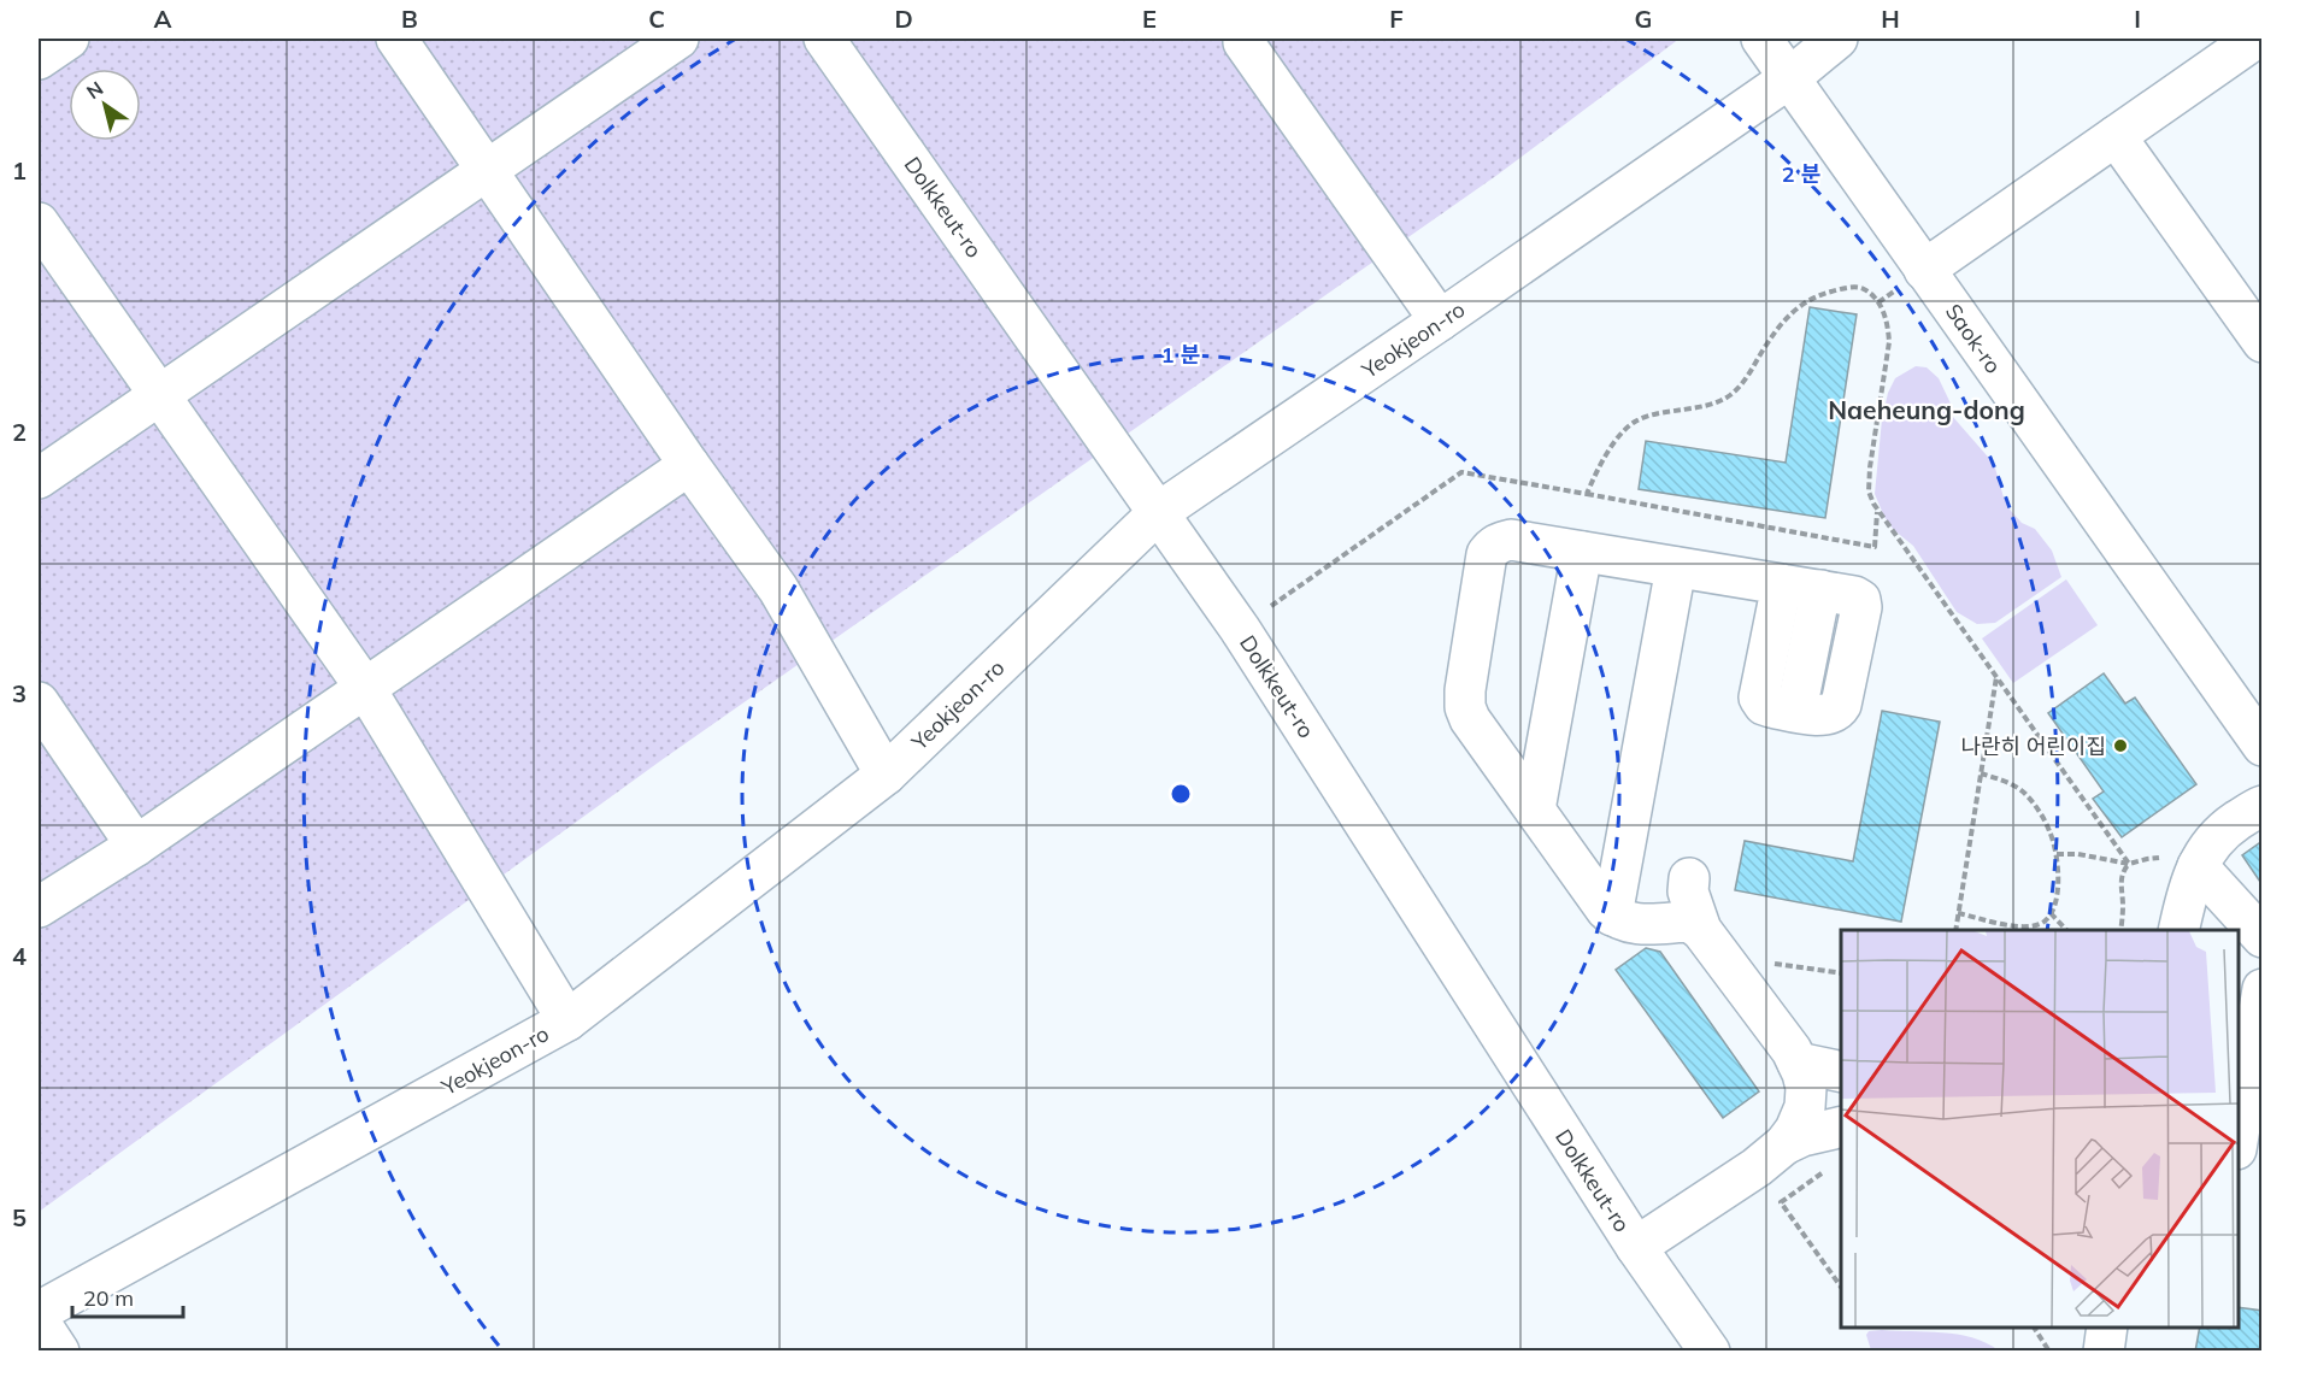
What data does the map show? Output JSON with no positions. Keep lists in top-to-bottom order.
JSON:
{
  "streets": {
    "street": ["Dolkkeut-ro", "Saok-ro", "Yeokjeon-ro"]
  },
  "crossings": [
    ["Dolkkeut-ro", "Yeokjeon-ro"],
    ["Saok-ro", "Yeokjeon-ro"]
  ],
  "districts": ["Naeheung-dong"],
  "places": ["나란히 어린이집"],
  "scale_bar": "20 m",
  "north": "top left",
  "grid": {
    "columns": [
      "A",
      "B",
      "C",
      "D",
      "E",
      "F",
      "G",
      "H",
      "I"
    ],
    "rows": [
      "1",
      "2",
      "3",
      "4",
      "5"
    ]
  },
  "rings": ["2 분", "1 분"]
}
